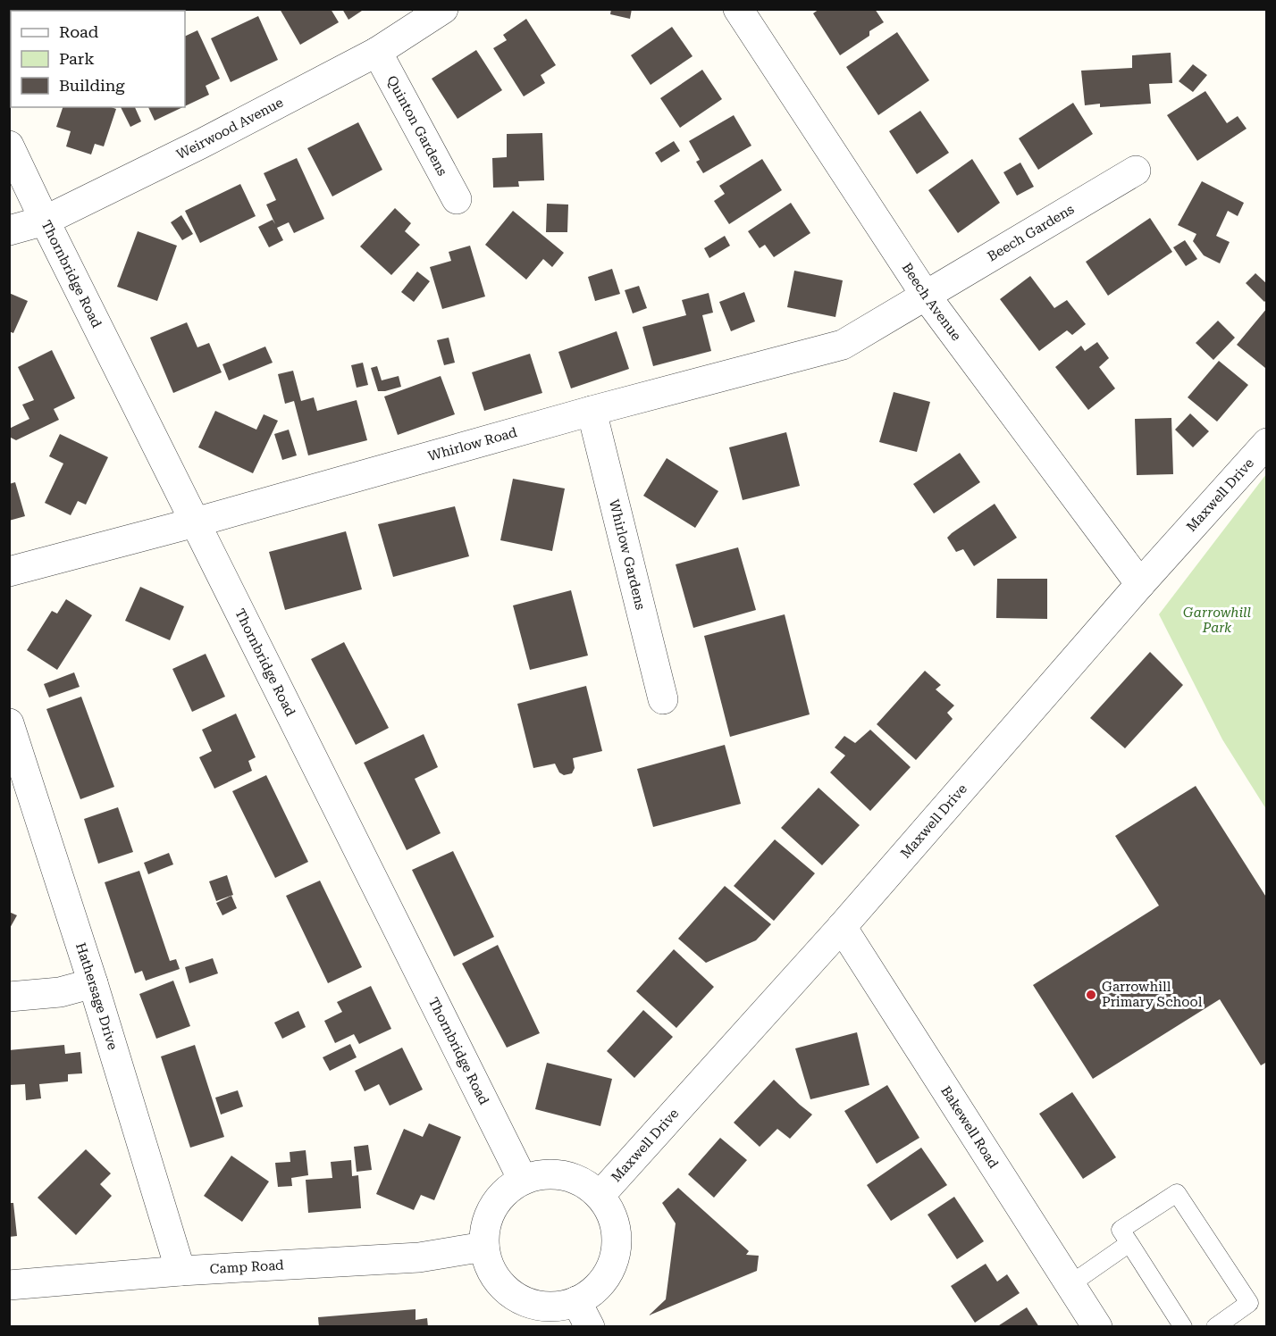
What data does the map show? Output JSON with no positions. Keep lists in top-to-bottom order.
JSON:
{
  "streets": {
    "street": [
      "Quinton Gardens",
      "Weirwood Avenue",
      "Beech Gardens",
      "Thornbridge Road",
      "Beech Avenue",
      "Whirlow Road",
      "Maxwell Drive",
      "Whirlow Gardens",
      "Hathersage Drive",
      "Bakewell Road",
      "Camp Road"
    ]
  },
  "crossings": [
    ["Quinton Gardens", "Weirwood Avenue"],
    ["Weirwood Avenue", "Thornbridge Road"],
    ["Beech Gardens", "Beech Avenue"],
    ["Beech Gardens", "Whirlow Road"],
    ["Thornbridge Road", "Whirlow Road"],
    ["Thornbridge Road", "Maxwell Drive"],
    ["Thornbridge Road", "Camp Road"],
    ["Beech Avenue", "Whirlow Road"],
    ["Beech Avenue", "Maxwell Drive"],
    ["Whirlow Road", "Whirlow Gardens"],
    ["Maxwell Drive", "Bakewell Road"],
    ["Maxwell Drive", "Camp Road"],
    ["Hathersage Drive", "Camp Road"]
  ],
  "parks": ["Garrowhill Park"],
  "places": ["Garrowhill Primary School"],
  "legend": ["Road", "Park", "Building"]
}
